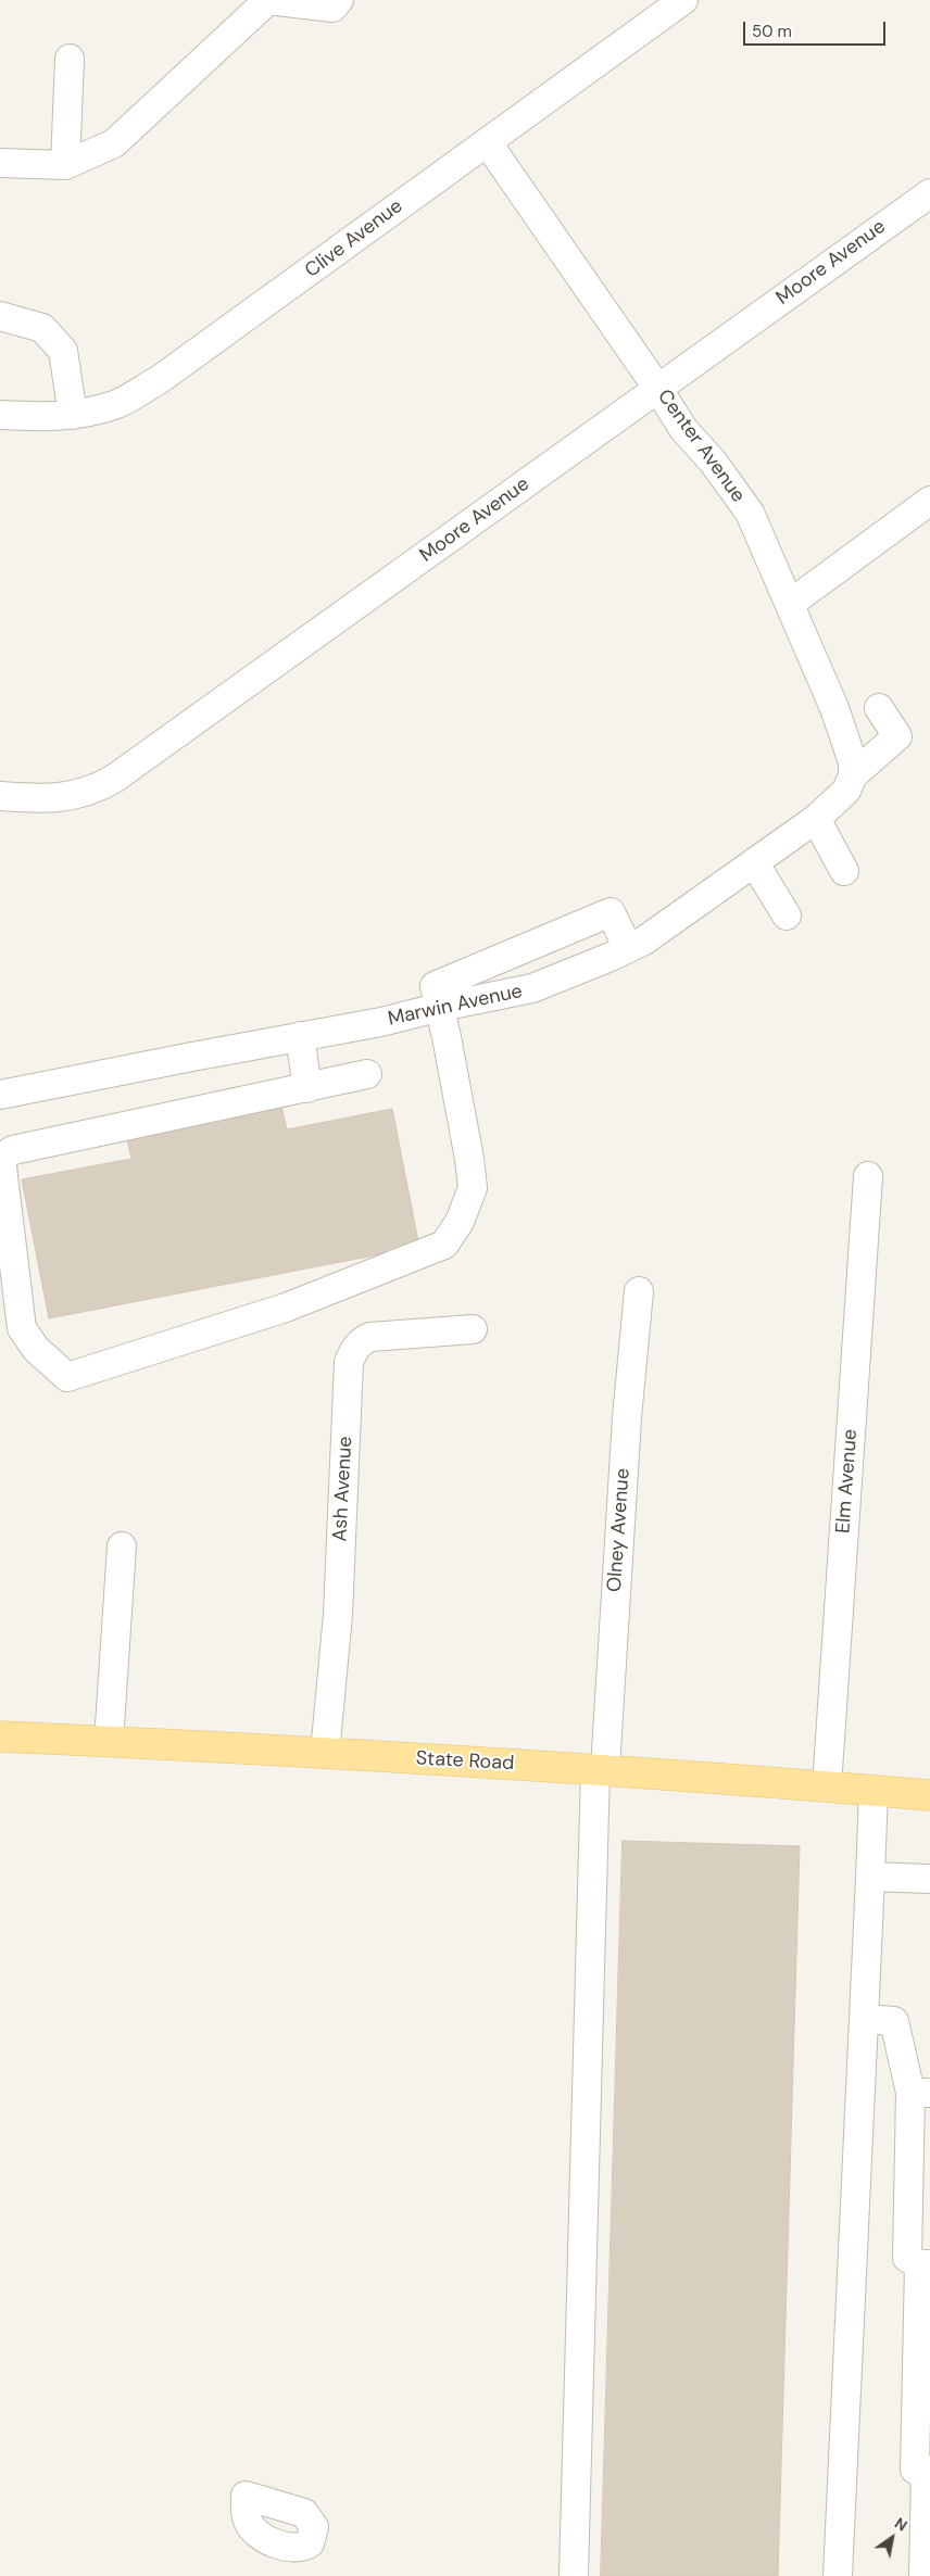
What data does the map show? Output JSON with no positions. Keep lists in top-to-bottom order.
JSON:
{
  "streets": {
    "main road": ["State Road"],
    "street": [
      "Clive Avenue",
      "Moore Avenue",
      "Center Avenue",
      "Marwin Avenue",
      "Elm Avenue",
      "Ash Avenue",
      "Olney Avenue"
    ]
  },
  "crossings": [
    ["Clive Avenue", "Center Avenue"],
    ["Moore Avenue", "Center Avenue"],
    ["Center Avenue", "Marwin Avenue"],
    ["Elm Avenue", "State Road"],
    ["Ash Avenue", "State Road"],
    ["Olney Avenue", "State Road"]
  ],
  "scale_bar": "50 m",
  "north": "top right"
}
